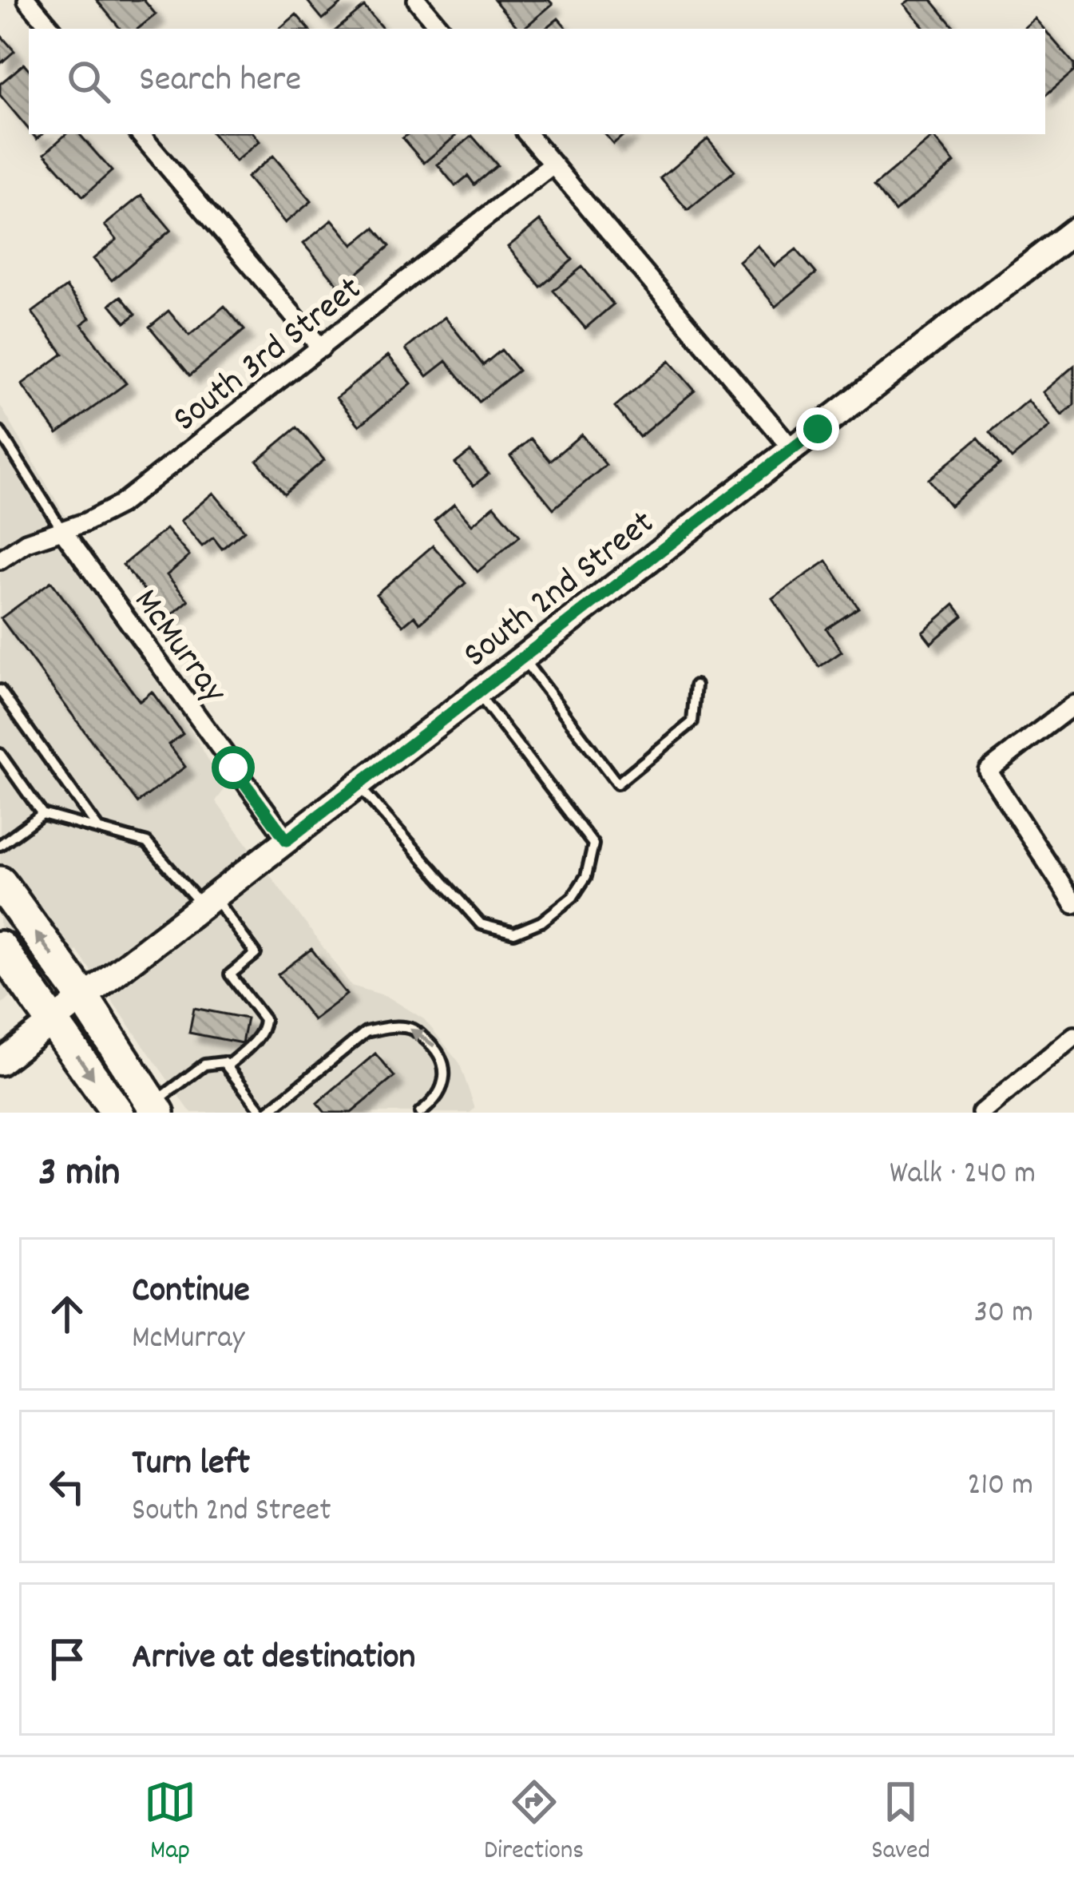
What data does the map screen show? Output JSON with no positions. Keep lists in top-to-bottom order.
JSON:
{
  "streets": {
    "main road": ["South 2nd Street"],
    "street": ["South 3rd Street", "McMurray"]
  },
  "crossings": [
    ["South 3rd Street", "McMurray"],
    ["South 2nd Street", "McMurray"]
  ],
  "page": {
    "search": "Search here",
    "heading": ["3 min", "Walk · 240 m"],
    "list": [
      ["Continue", "McMurray", "30 m"],
      ["Turn left", "South 2nd Street", "210 m"],
      "Arrive at destination"
    ],
    "nav": ["Map", "Directions", "Saved"]
  }
}
